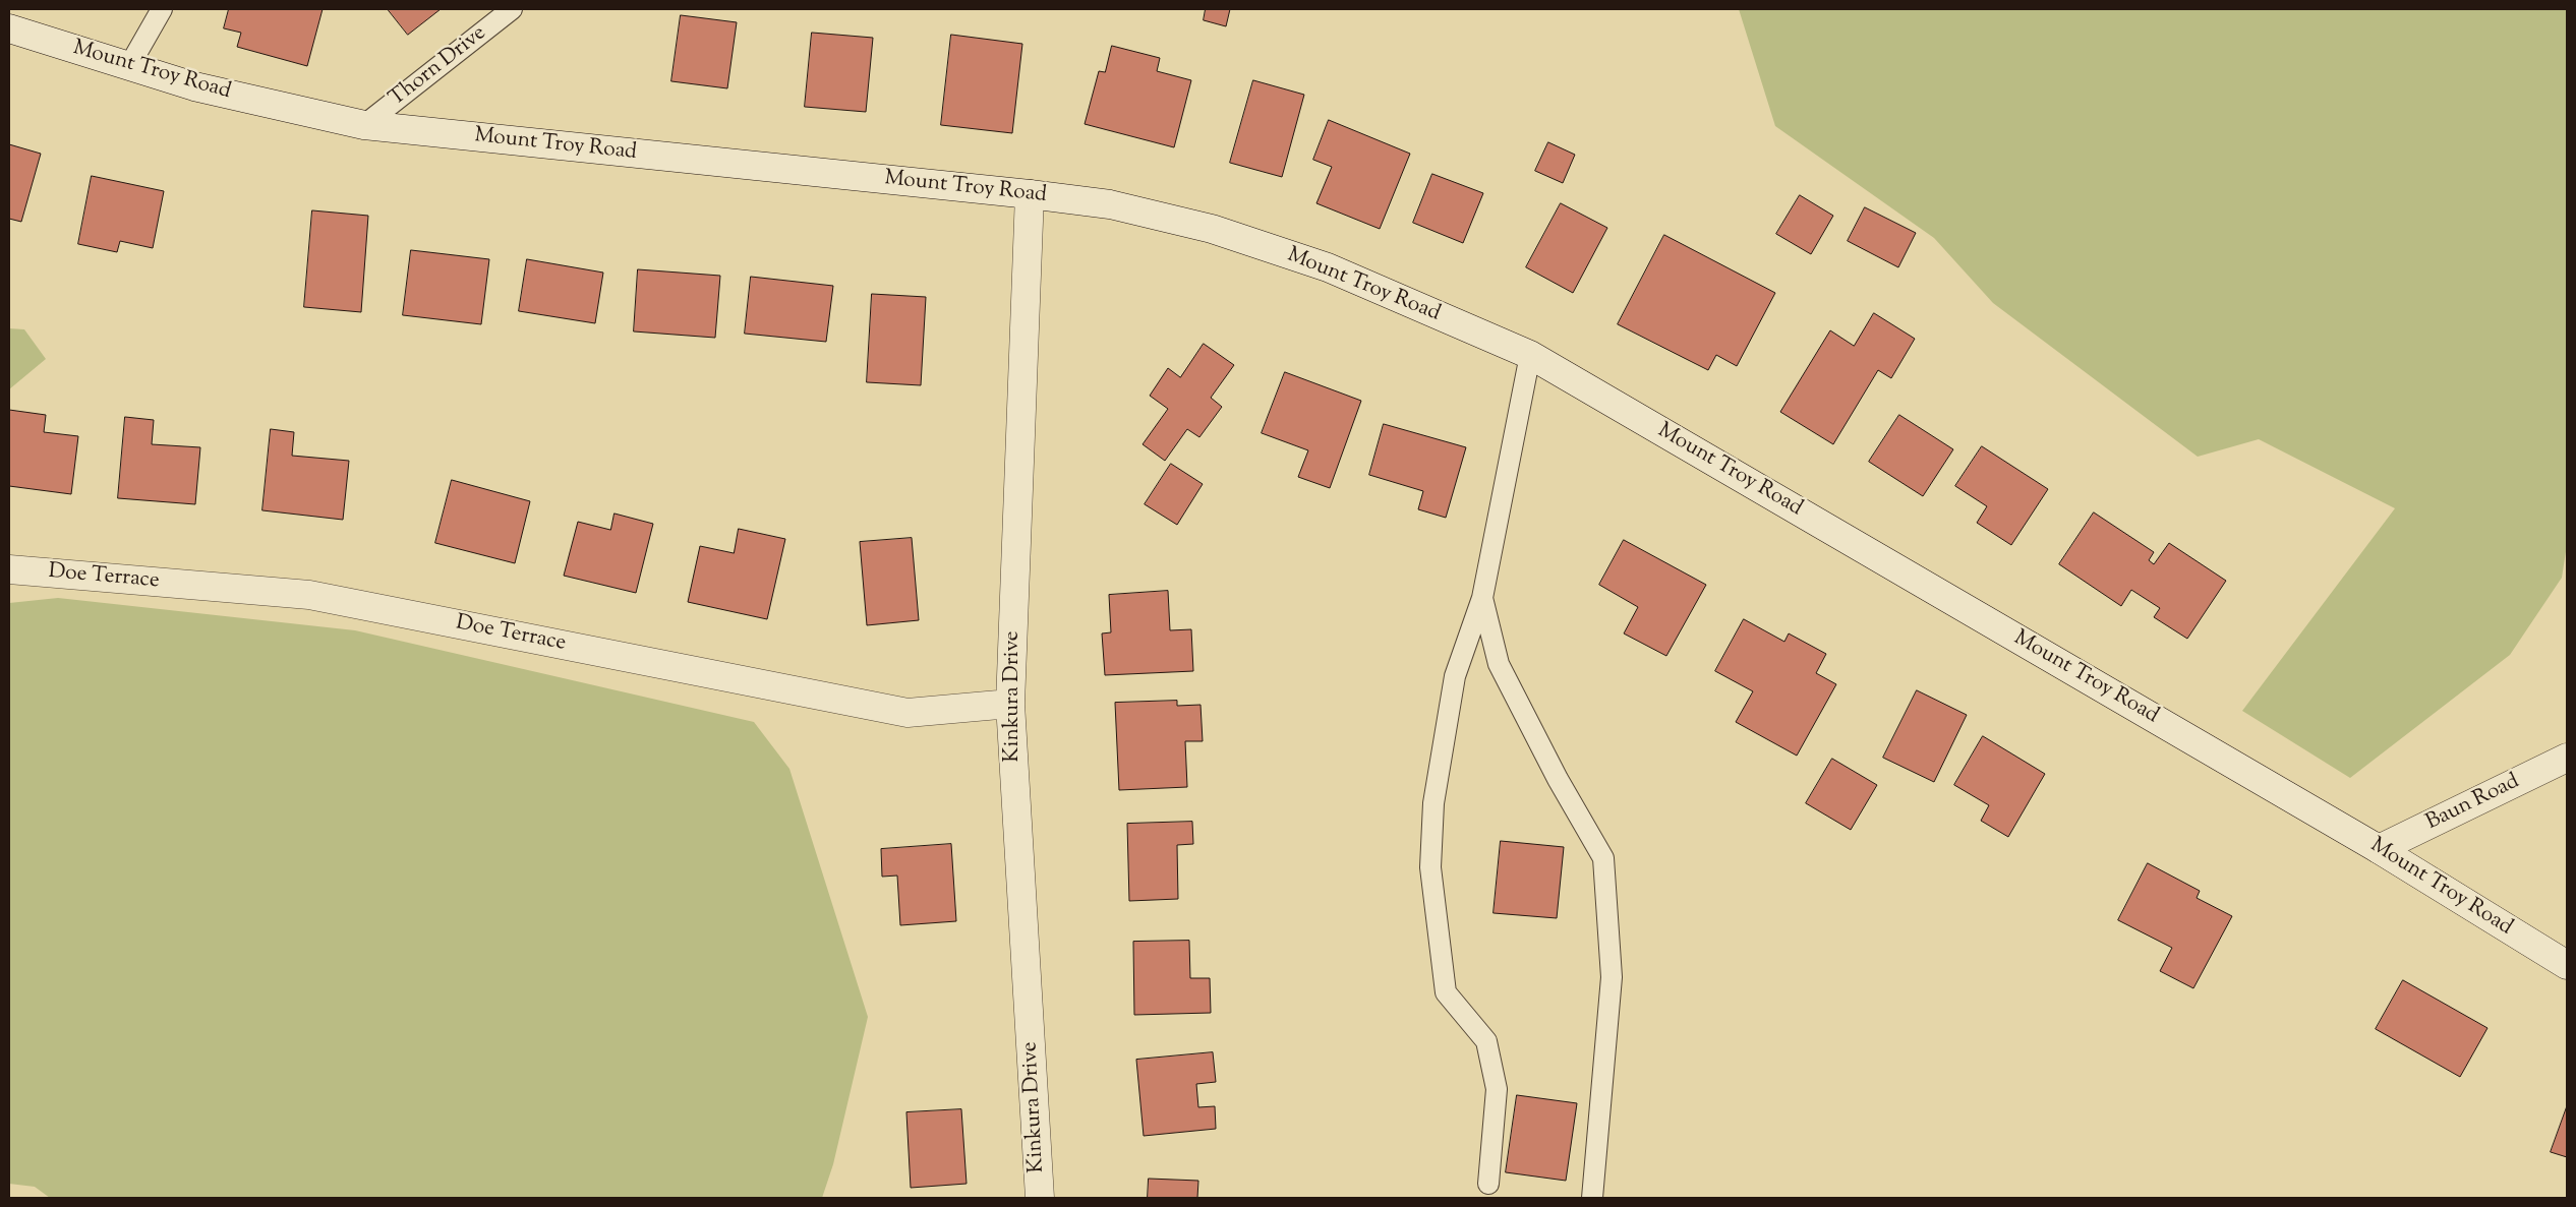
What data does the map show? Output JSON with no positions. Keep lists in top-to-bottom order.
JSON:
{
  "streets": {
    "street": [
      "Mount Troy Road",
      "Doe Terrace",
      "Kinkura Drive",
      "Baun Road"
    ],
    "lane": ["Thorn Drive"]
  },
  "crossings": [
    ["Thorn Drive", "Mount Troy Road"],
    ["Mount Troy Road", "Kinkura Drive"],
    ["Mount Troy Road", "Baun Road"],
    ["Doe Terrace", "Kinkura Drive"]
  ]
}
